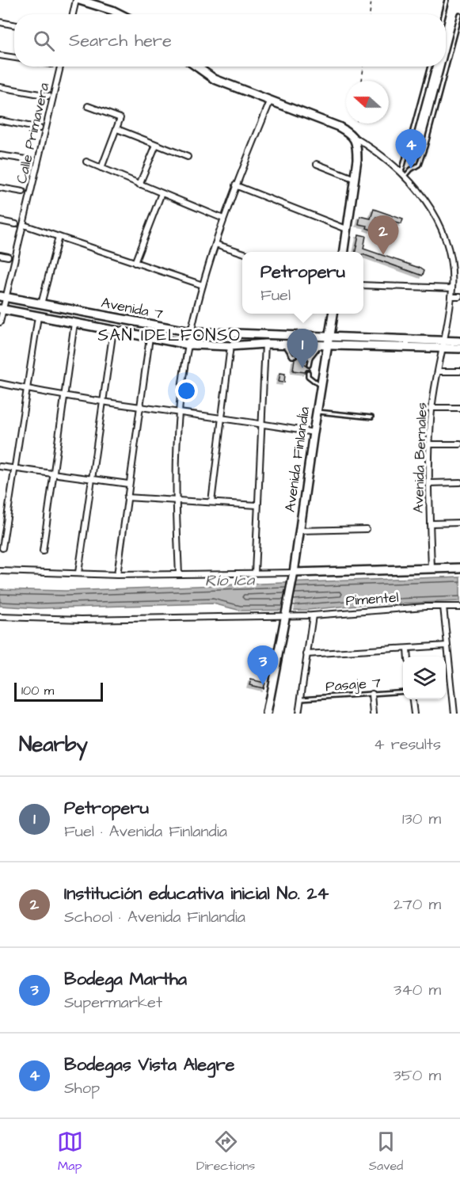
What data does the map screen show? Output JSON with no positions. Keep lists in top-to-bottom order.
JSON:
{
  "streets": {
    "street": [
      "Calle Primavera",
      "Avenida 7",
      "Avenida Bernales",
      "Avenida Finlandia",
      "Pimentel"
    ],
    "lane": ["Pasaje 7"]
  },
  "crossings": [
    ["Calle Primavera", "Avenida 7"],
    ["Avenida 7", "Avenida Bernales"],
    ["Avenida 7", "Avenida Finlandia"],
    ["Avenida Finlandia", "Pimentel"]
  ],
  "districts": ["SAN IDELFONSO"],
  "water": ["Río Ica"],
  "scale_bar": "100 m",
  "north": "left",
  "page": {
    "search": "Search here",
    "pins": [
      "4",
      "2",
      "1",
      "3"
    ],
    "popup": ["Petroperu", "Fuel"],
    "scale": "100 m",
    "heading": ["Nearby", "4 results"],
    "list": [
      {
        "mark": "1",
        "name": "Petroperu",
        "note": "Fuel · Avenida Finlandia",
        "value": "130 m"
      },
      {
        "mark": "2",
        "name": "Institución educativa inicial No. 24",
        "note": "School · Avenida Finlandia",
        "value": "270 m"
      },
      {
        "mark": "3",
        "name": "Bodega Martha",
        "note": "Supermarket",
        "value": "340 m"
      },
      {
        "mark": "4",
        "name": "Bodegas Vista Alegre",
        "note": "Shop",
        "value": "350 m"
      }
    ],
    "nav": ["Map", "Directions", "Saved"]
  }
}
